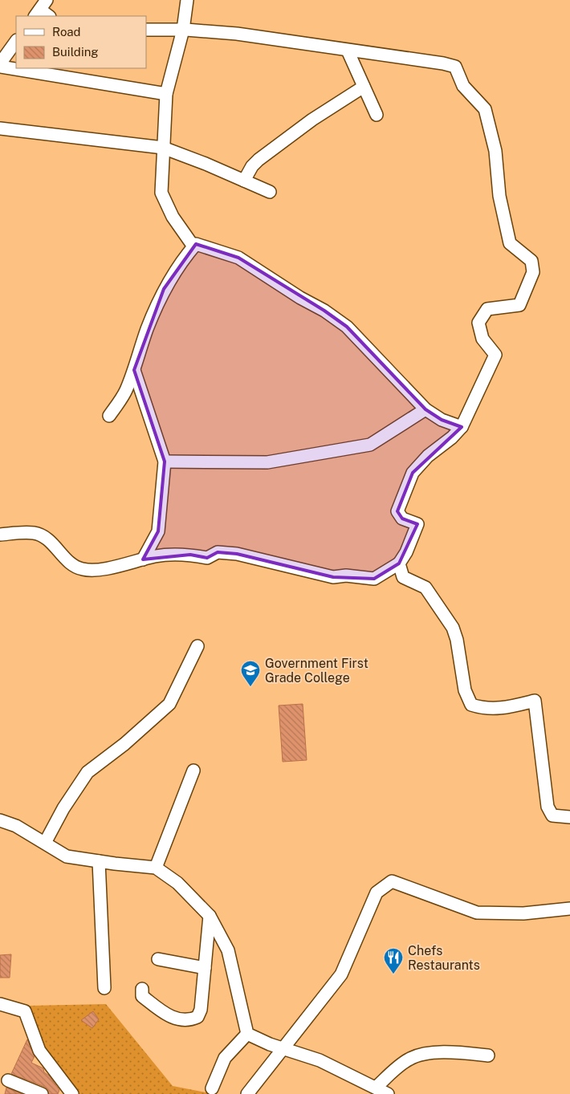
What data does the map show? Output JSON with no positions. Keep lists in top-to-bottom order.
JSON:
{
  "places": {
    "school or university": ["Government First Grade College"],
    "restaurant": ["Chefs Restaurants"]
  },
  "legend": ["Road", "Building"]
}
